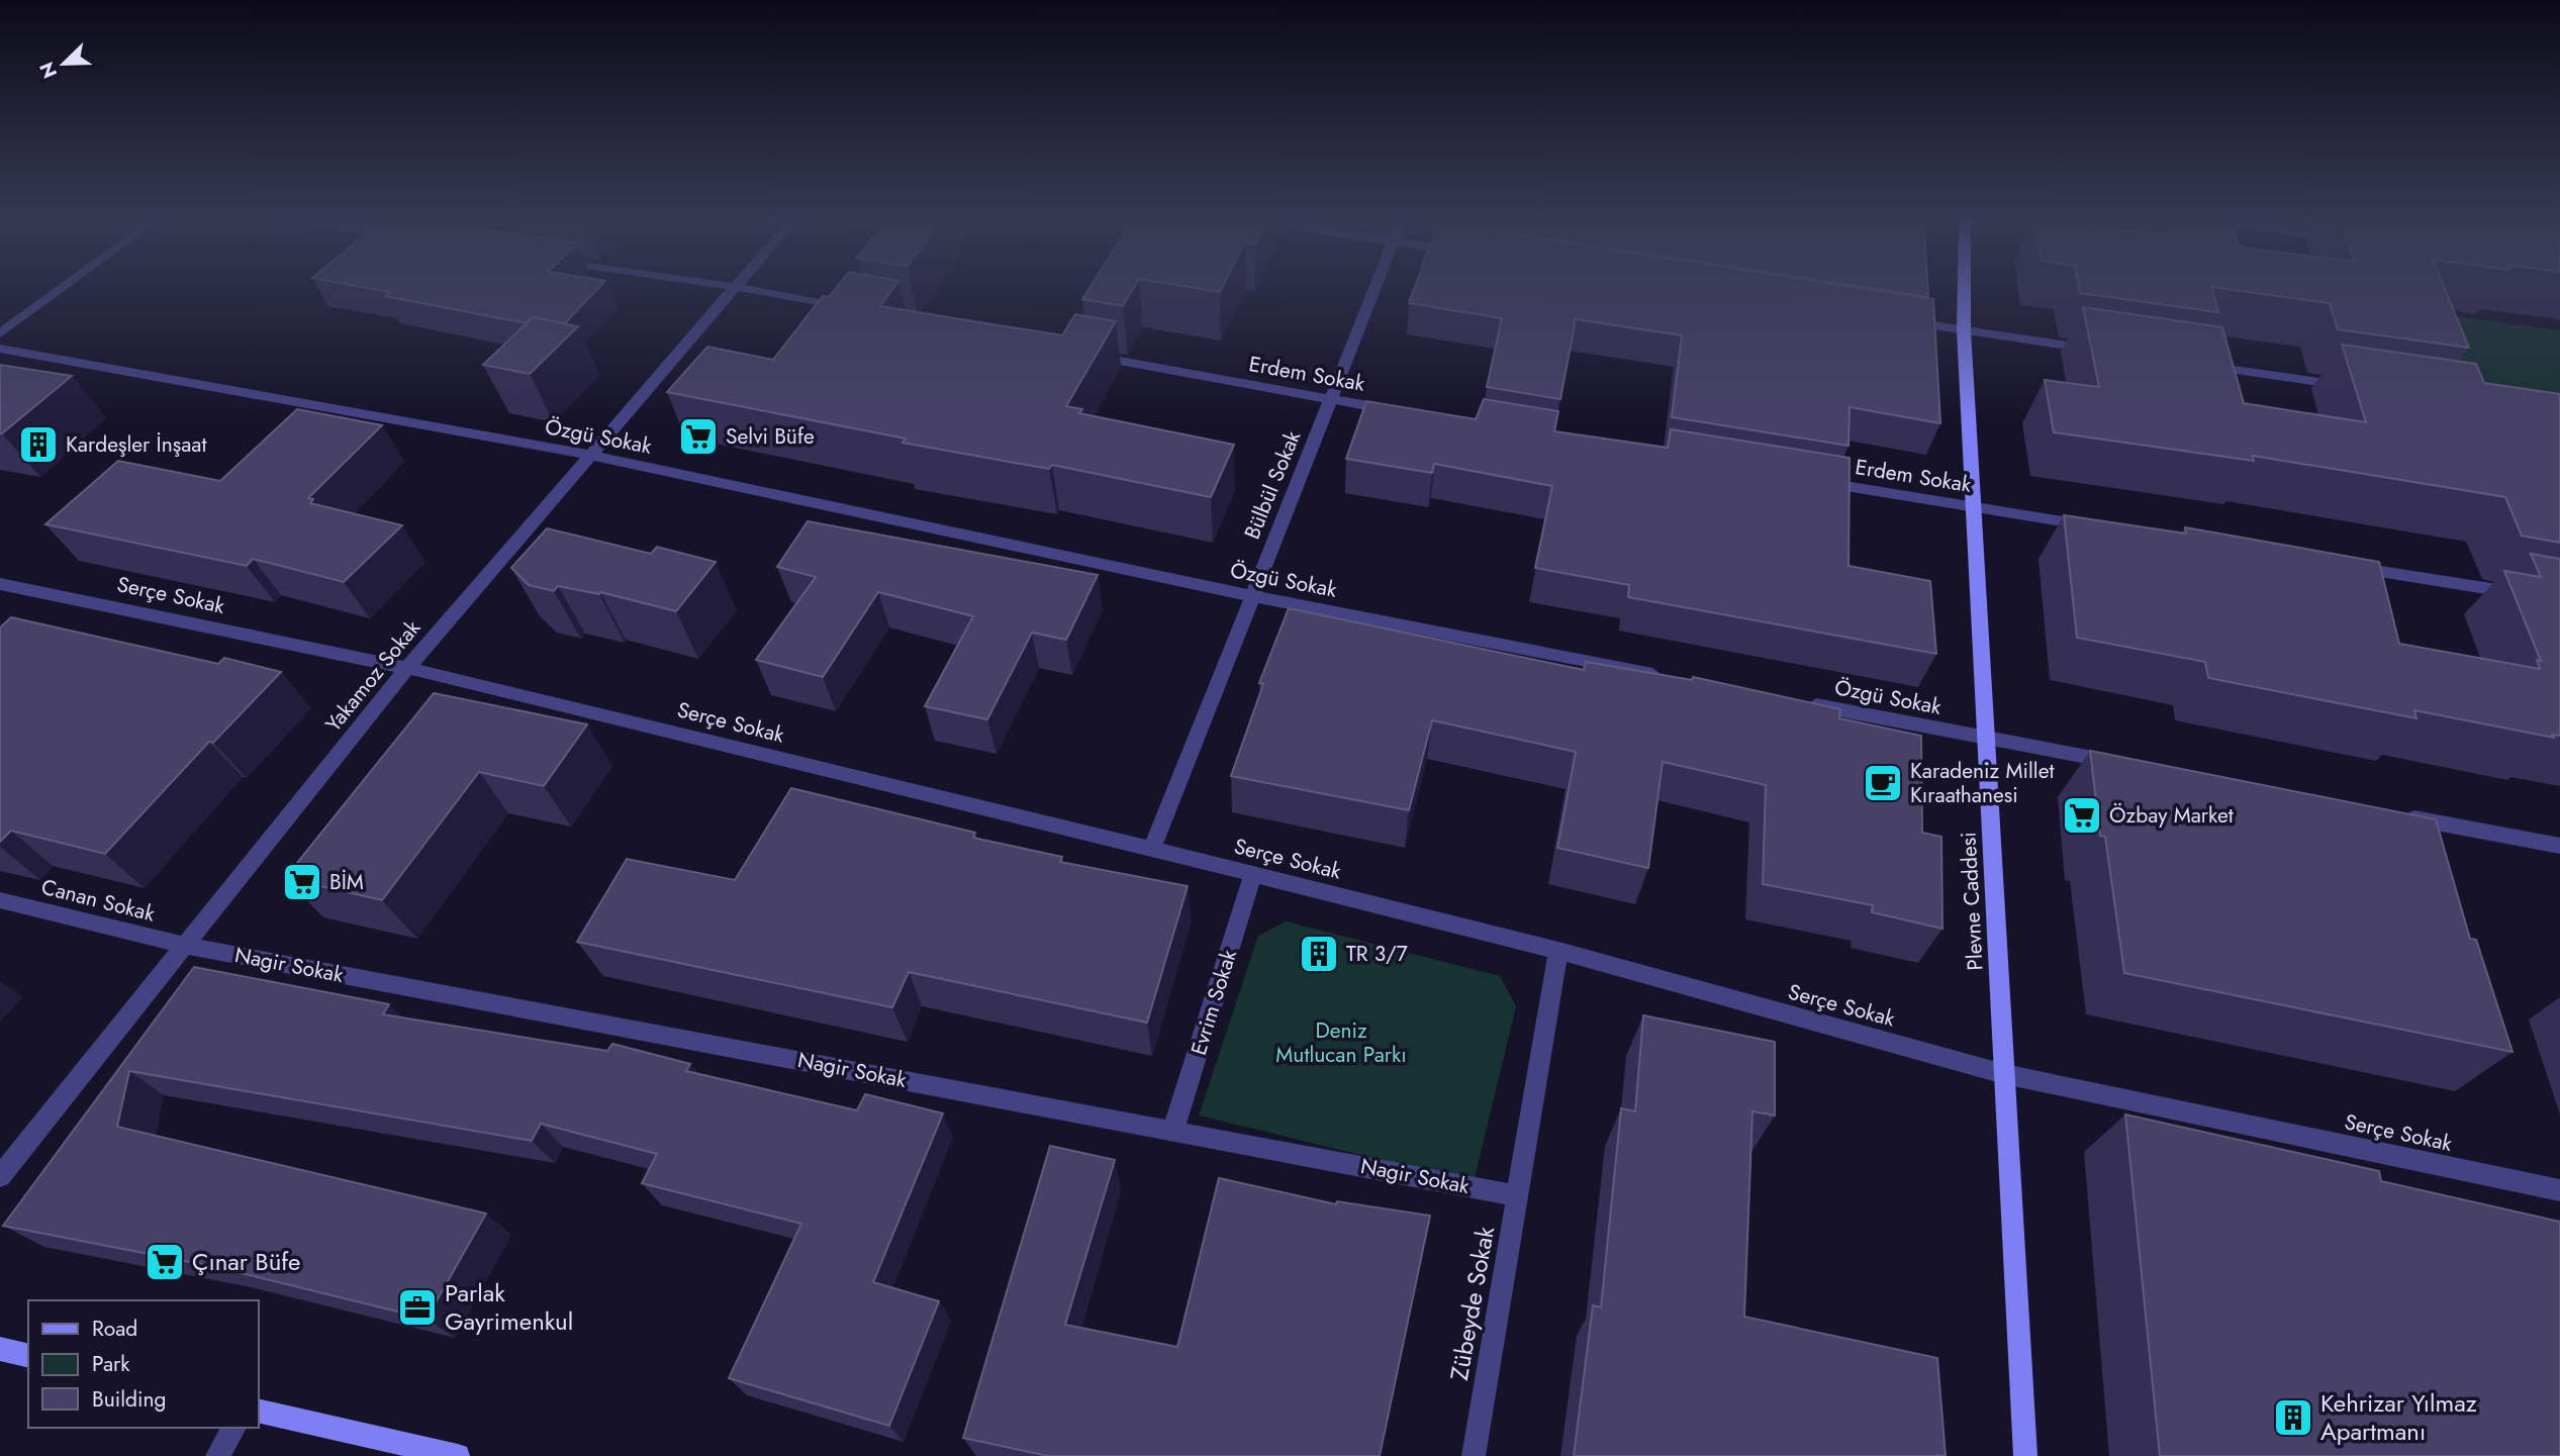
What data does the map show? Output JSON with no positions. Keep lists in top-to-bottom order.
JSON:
{
  "streets": {
    "street": [
      "Erdem Sokak",
      "Özgü Sokak",
      "Bülbül Sokak",
      "Serçe Sokak",
      "Yakamoz Sokak",
      "Canan Sokak",
      "Plevne Caddesi",
      "Nagir Sokak",
      "Evrim Sokak",
      "Zübeyde Sokak"
    ]
  },
  "crossings": [
    ["Erdem Sokak", "Bülbül Sokak"],
    ["Erdem Sokak", "Plevne Caddesi"],
    ["Özgü Sokak", "Bülbül Sokak"],
    ["Özgü Sokak", "Yakamoz Sokak"],
    ["Özgü Sokak", "Plevne Caddesi"],
    ["Bülbül Sokak", "Serçe Sokak"],
    ["Serçe Sokak", "Yakamoz Sokak"],
    ["Serçe Sokak", "Plevne Caddesi"],
    ["Serçe Sokak", "Evrim Sokak"],
    ["Serçe Sokak", "Zübeyde Sokak"],
    ["Yakamoz Sokak", "Canan Sokak"],
    ["Yakamoz Sokak", "Nagir Sokak"],
    ["Canan Sokak", "Nagir Sokak"],
    ["Nagir Sokak", "Evrim Sokak"],
    ["Nagir Sokak", "Zübeyde Sokak"]
  ],
  "parks": ["Deniz Mutlucan Parkı"],
  "places": {
    "supermarket": [
      "Selvi Büfe",
      "Özbay Market",
      "BİM",
      "Çınar Büfe"
    ],
    "building": ["Kardeşler İnşaat", "TR 3/7", "Kehrizar Yılmaz Apartmanı"],
    "cafe": ["Karadeniz Millet Kıraathanesi"],
    "office": ["Parlak Gayrimenkul"]
  },
  "legend": ["Road", "Park", "Building"],
  "north": "bottom left"
}
